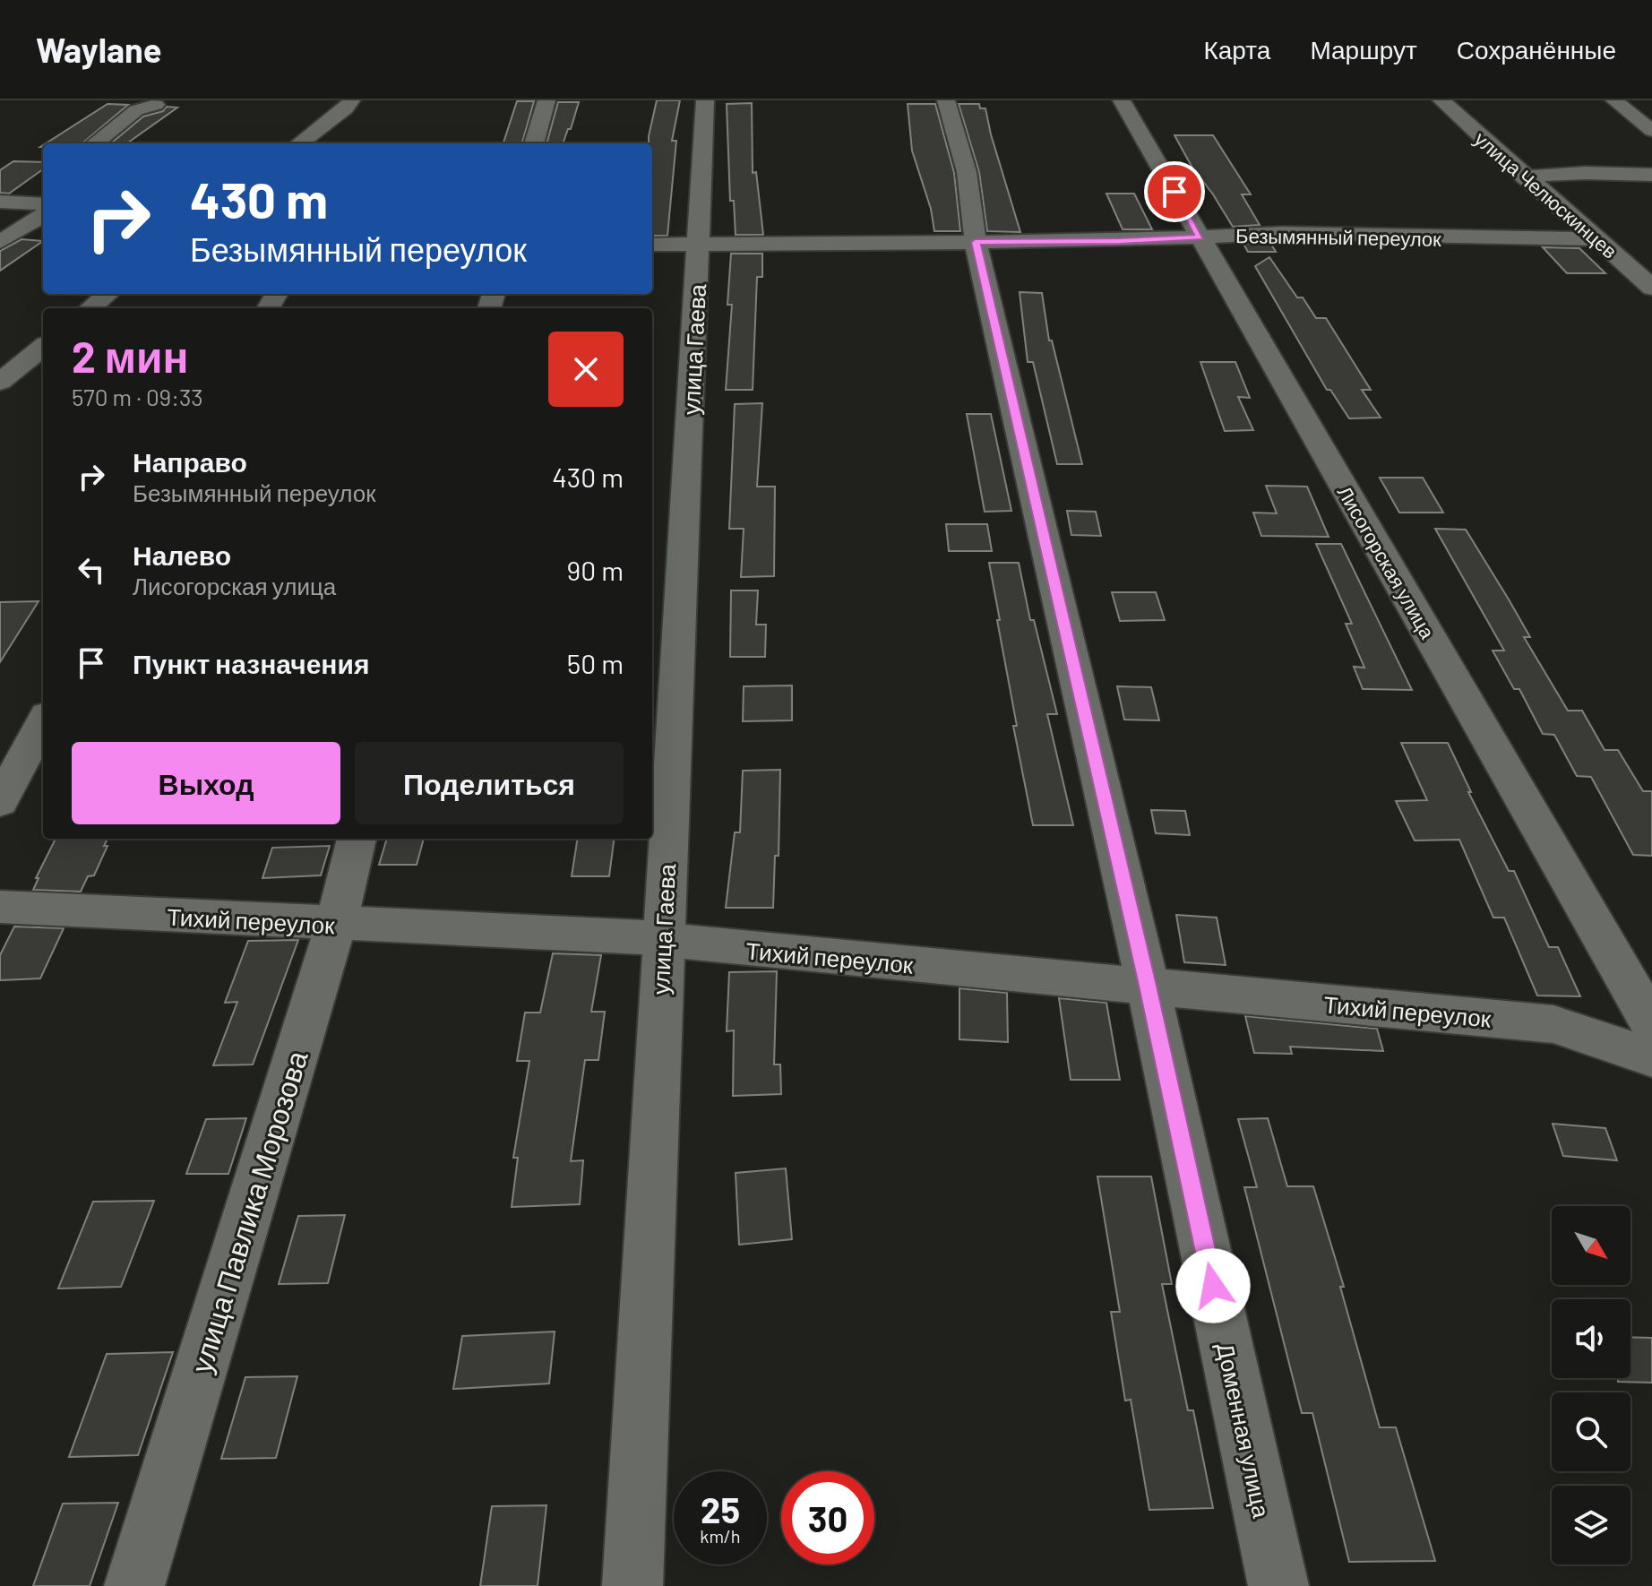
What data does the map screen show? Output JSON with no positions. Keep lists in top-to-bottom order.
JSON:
{
  "streets": {
    "street": [
      "улица Челюскинцев",
      "Безымянный переулок",
      "улица Гаева",
      "Лисогорская улица",
      "Тихий переулок",
      "улица Павлика Морозова",
      "Доменная улица"
    ]
  },
  "crossings": [
    ["улица Челюскинцев", "Безымянный переулок"],
    ["Безымянный переулок", "улица Гаева"],
    ["Безымянный переулок", "Лисогорская улица"],
    ["Безымянный переулок", "Доменная улица"],
    ["улица Гаева", "Тихий переулок"],
    ["Тихий переулок", "улица Павлика Морозова"],
    ["Тихий переулок", "Доменная улица"]
  ],
  "north": "bottom right",
  "page": {
    "header": "Waylane",
    "nav": ["Карта", "Маршрут", "Сохранённые"],
    "turn": ["430 m", "Безымянный переулок"],
    "heading": ["2 мин", "570 m · 09:33"],
    "list": [
      {
        "name": "Направо",
        "note": "Безымянный переулок",
        "value": "430 m"
      },
      {
        "name": "Налево",
        "note": "Лисогорская улица",
        "value": "90 m"
      },
      {
        "name": "Пункт назначения",
        "value": "50 m"
      }
    ],
    "buttons": ["Выход", "Поделиться"],
    "speed": "25 km/h",
    "limit": "30"
  }
}
